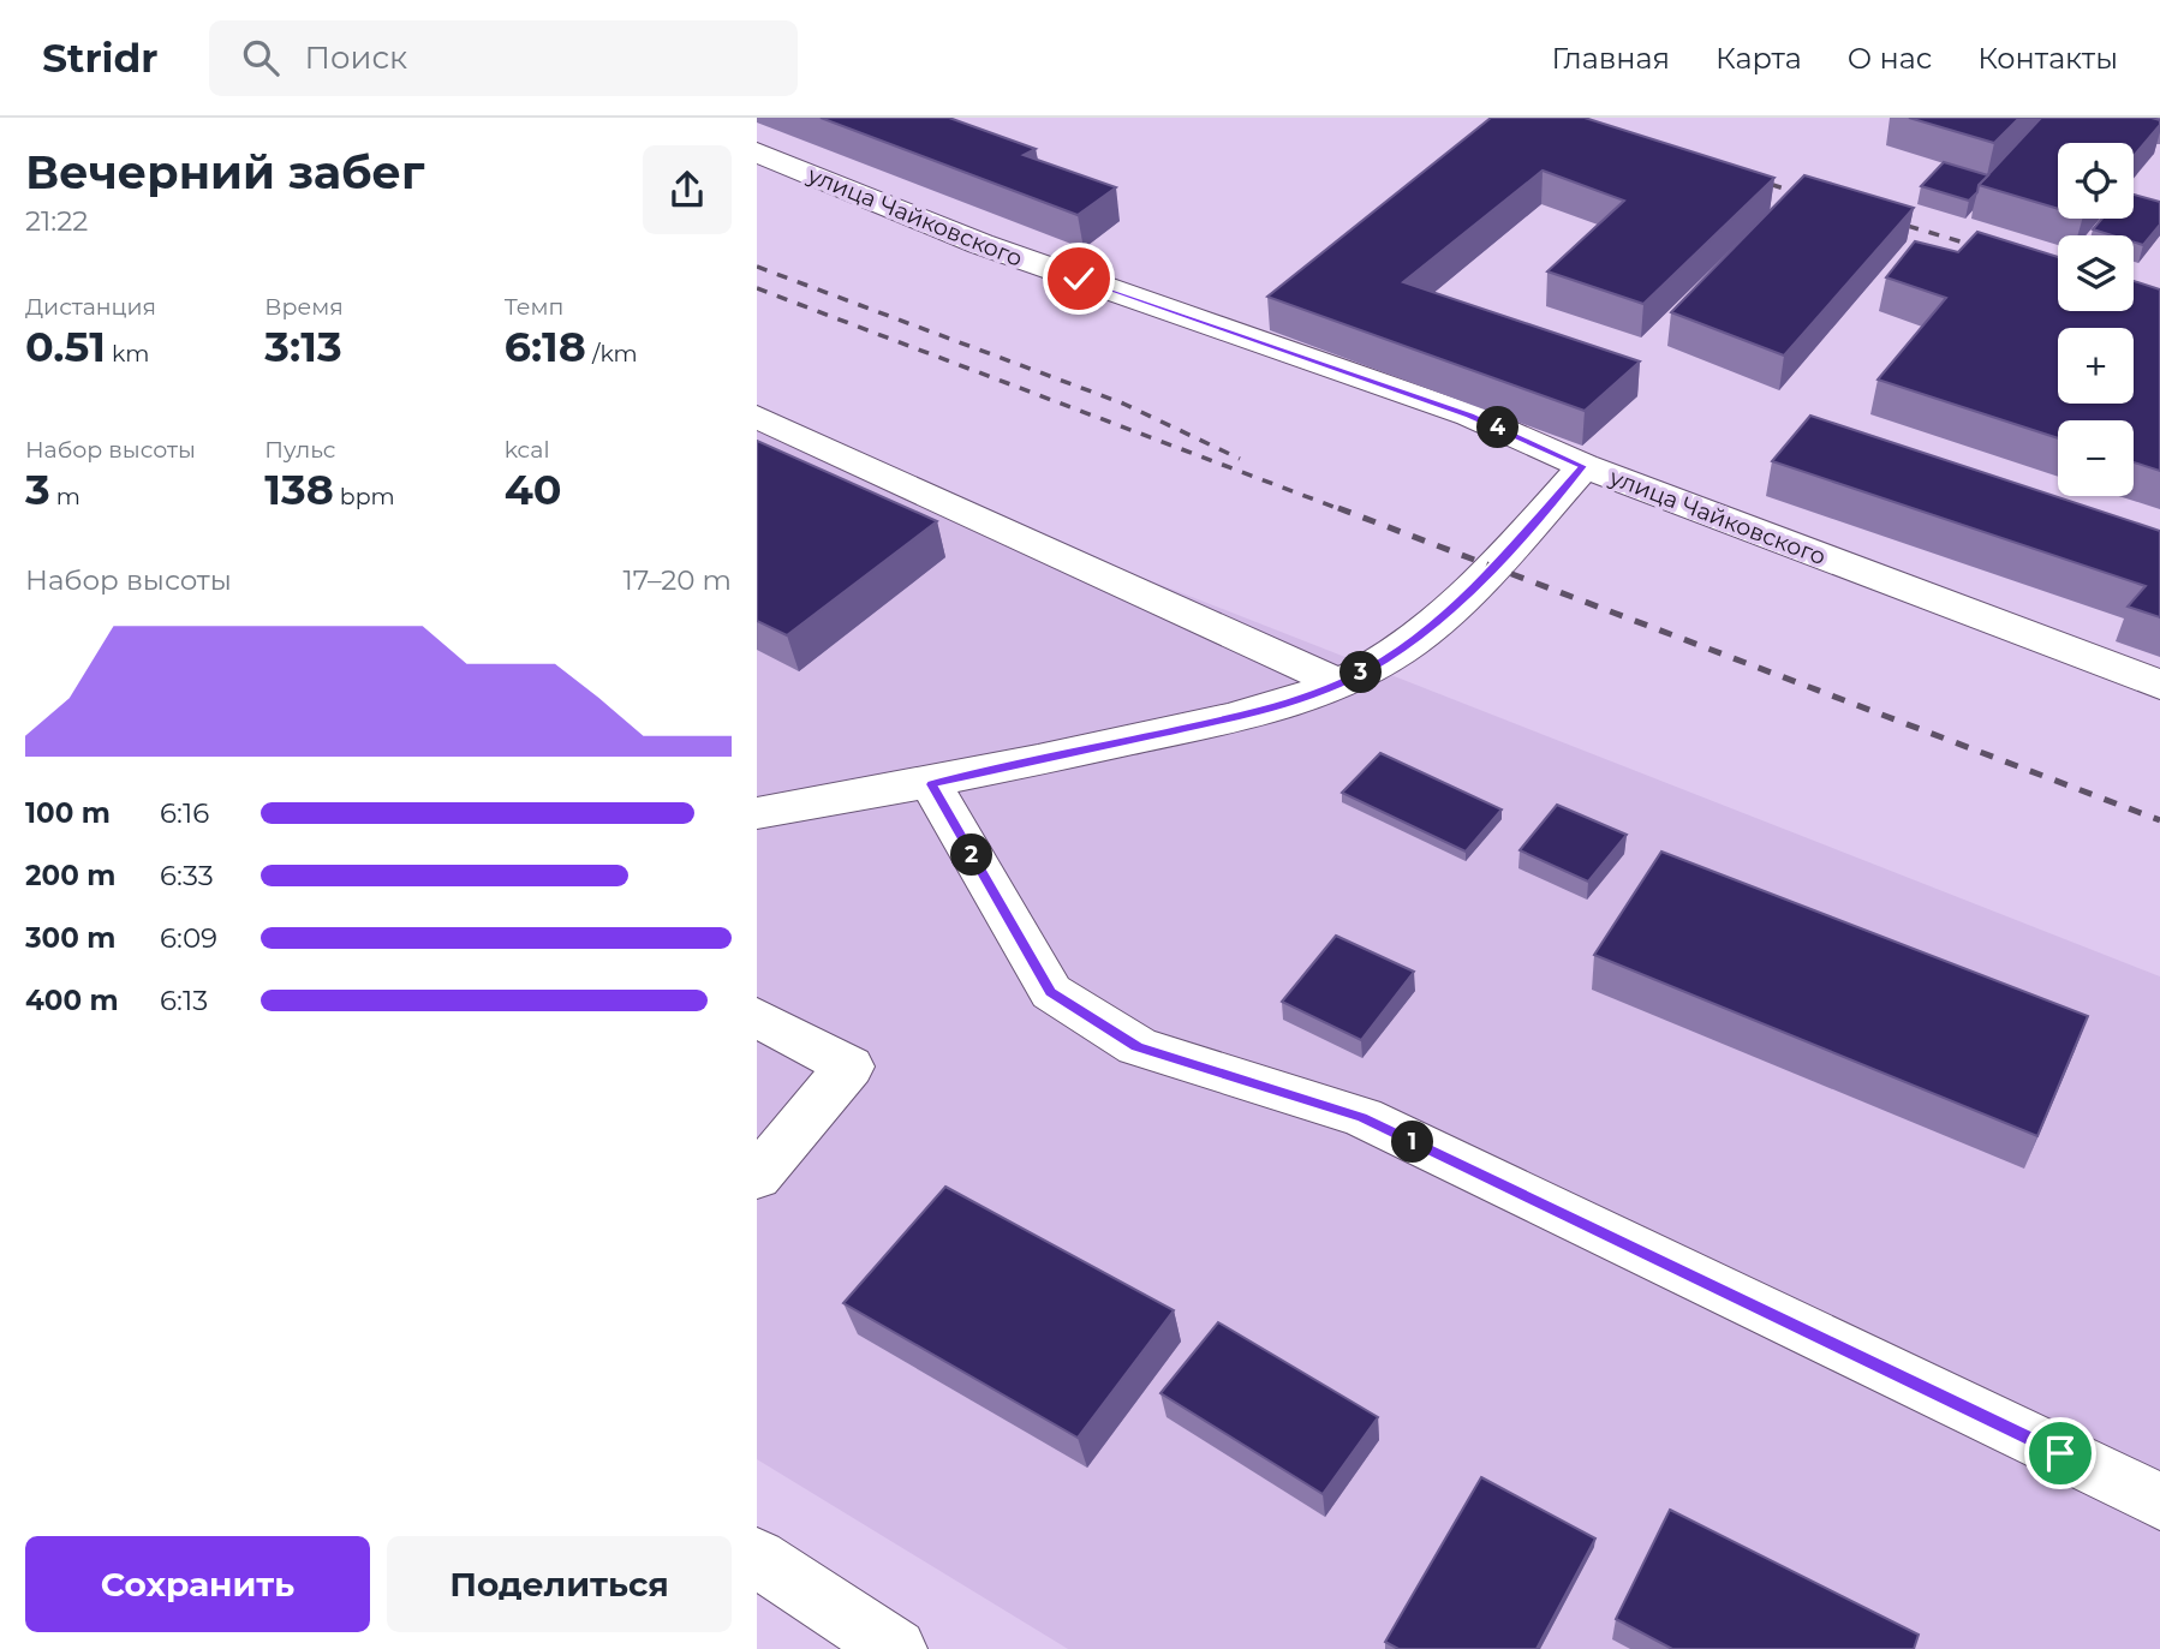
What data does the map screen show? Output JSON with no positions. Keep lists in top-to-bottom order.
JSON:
{
  "streets": {
    "street": ["улица Чайковского"]
  },
  "page": {
    "header": "Stridr",
    "search": "Поиск",
    "nav": [
      "Главная",
      "Карта",
      "О нас",
      "Контакты"
    ],
    "heading": ["Вечерний забег", "21:22"],
    "map_buttons": ["+", "−"],
    "stats": [
      ["Дистанция", "0.51 km"],
      ["Время", "3:13"],
      ["Темп", "6:18 /km"],
      ["Набор высоты", "3 m"],
      ["Пульс", "138 bpm"],
      ["kcal", "40"]
    ],
    "pins": [
      "4",
      "3",
      "2",
      "1"
    ],
    "chart": ["Набор высоты", "17–20 m"],
    "list": [
      {
        "name": "100 m",
        "note": "6:16"
      },
      {
        "name": "200 m",
        "note": "6:33"
      },
      {
        "name": "300 m",
        "note": "6:09"
      },
      {
        "name": "400 m",
        "note": "6:13"
      }
    ],
    "buttons": ["Сохранить", "Поделиться"]
  }
}
